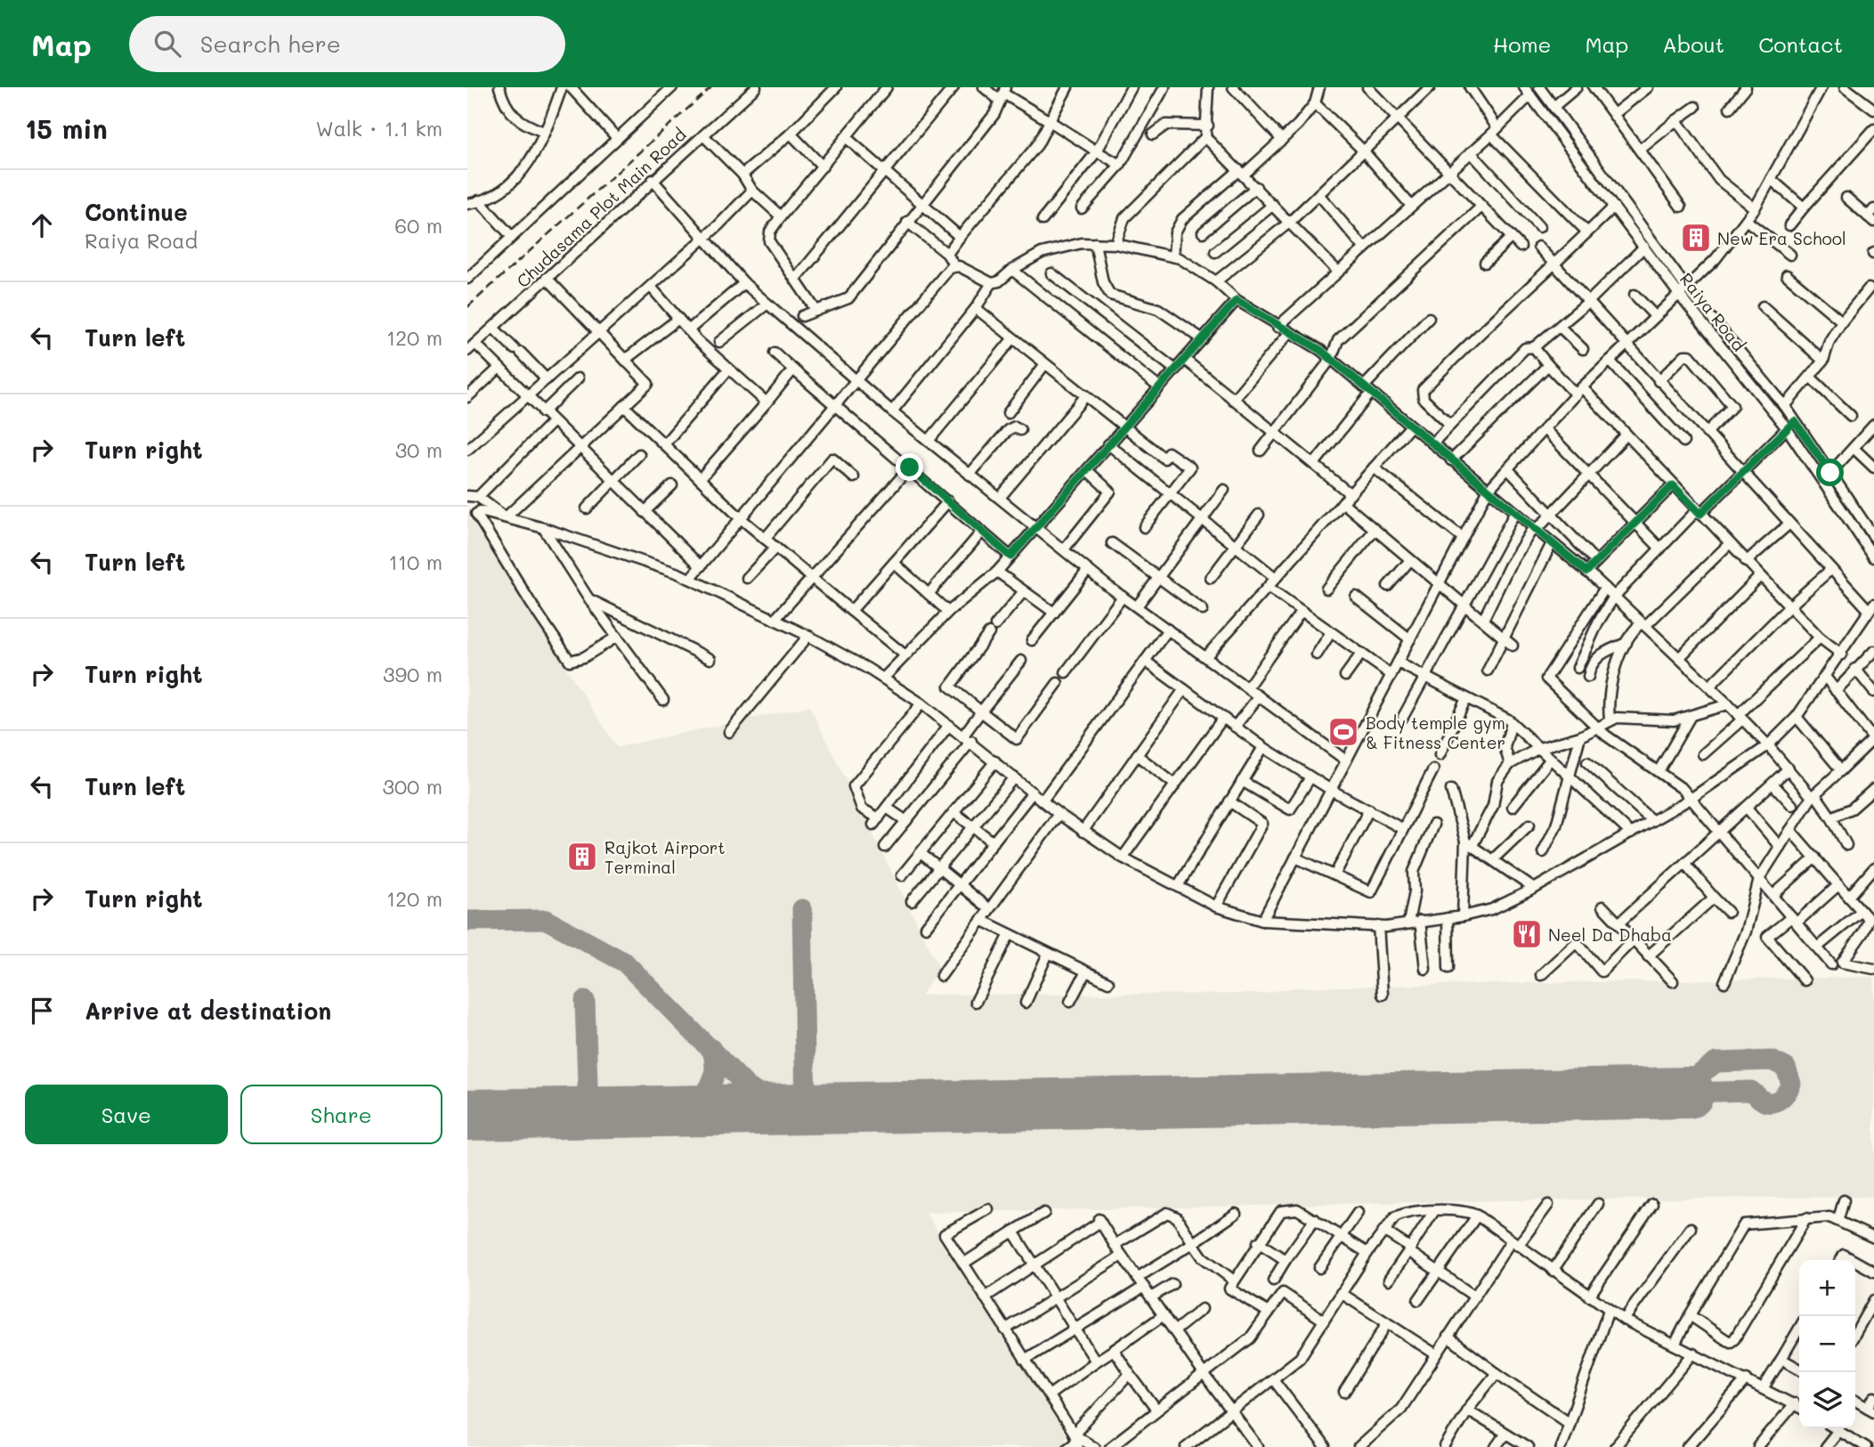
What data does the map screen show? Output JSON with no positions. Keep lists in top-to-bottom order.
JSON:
{
  "streets": {
    "street": ["Chudasama Plot Main Road", "Raiya Road"]
  },
  "places": {
    "building": ["New Era School", "Rajkot Airport Terminal"],
    "sports": ["Body temple gym & Fitness Center"],
    "restaurant": ["Neel Da Dhaba"]
  },
  "page": {
    "header": "Map",
    "search": "Search here",
    "nav": [
      "Home",
      "Map",
      "About",
      "Contact"
    ],
    "heading": ["15 min", "Walk · 1.1 km"],
    "list": [
      ["Continue", "Raiya Road", "60 m"],
      ["Turn left", "120 m"],
      ["Turn right", "30 m"],
      ["Turn left", "110 m"],
      ["Turn right", "390 m"],
      ["Turn left", "300 m"],
      ["Turn right", "120 m"],
      "Arrive at destination"
    ],
    "buttons": ["Save", "Share"],
    "map_buttons": ["+", "−"]
  }
}
